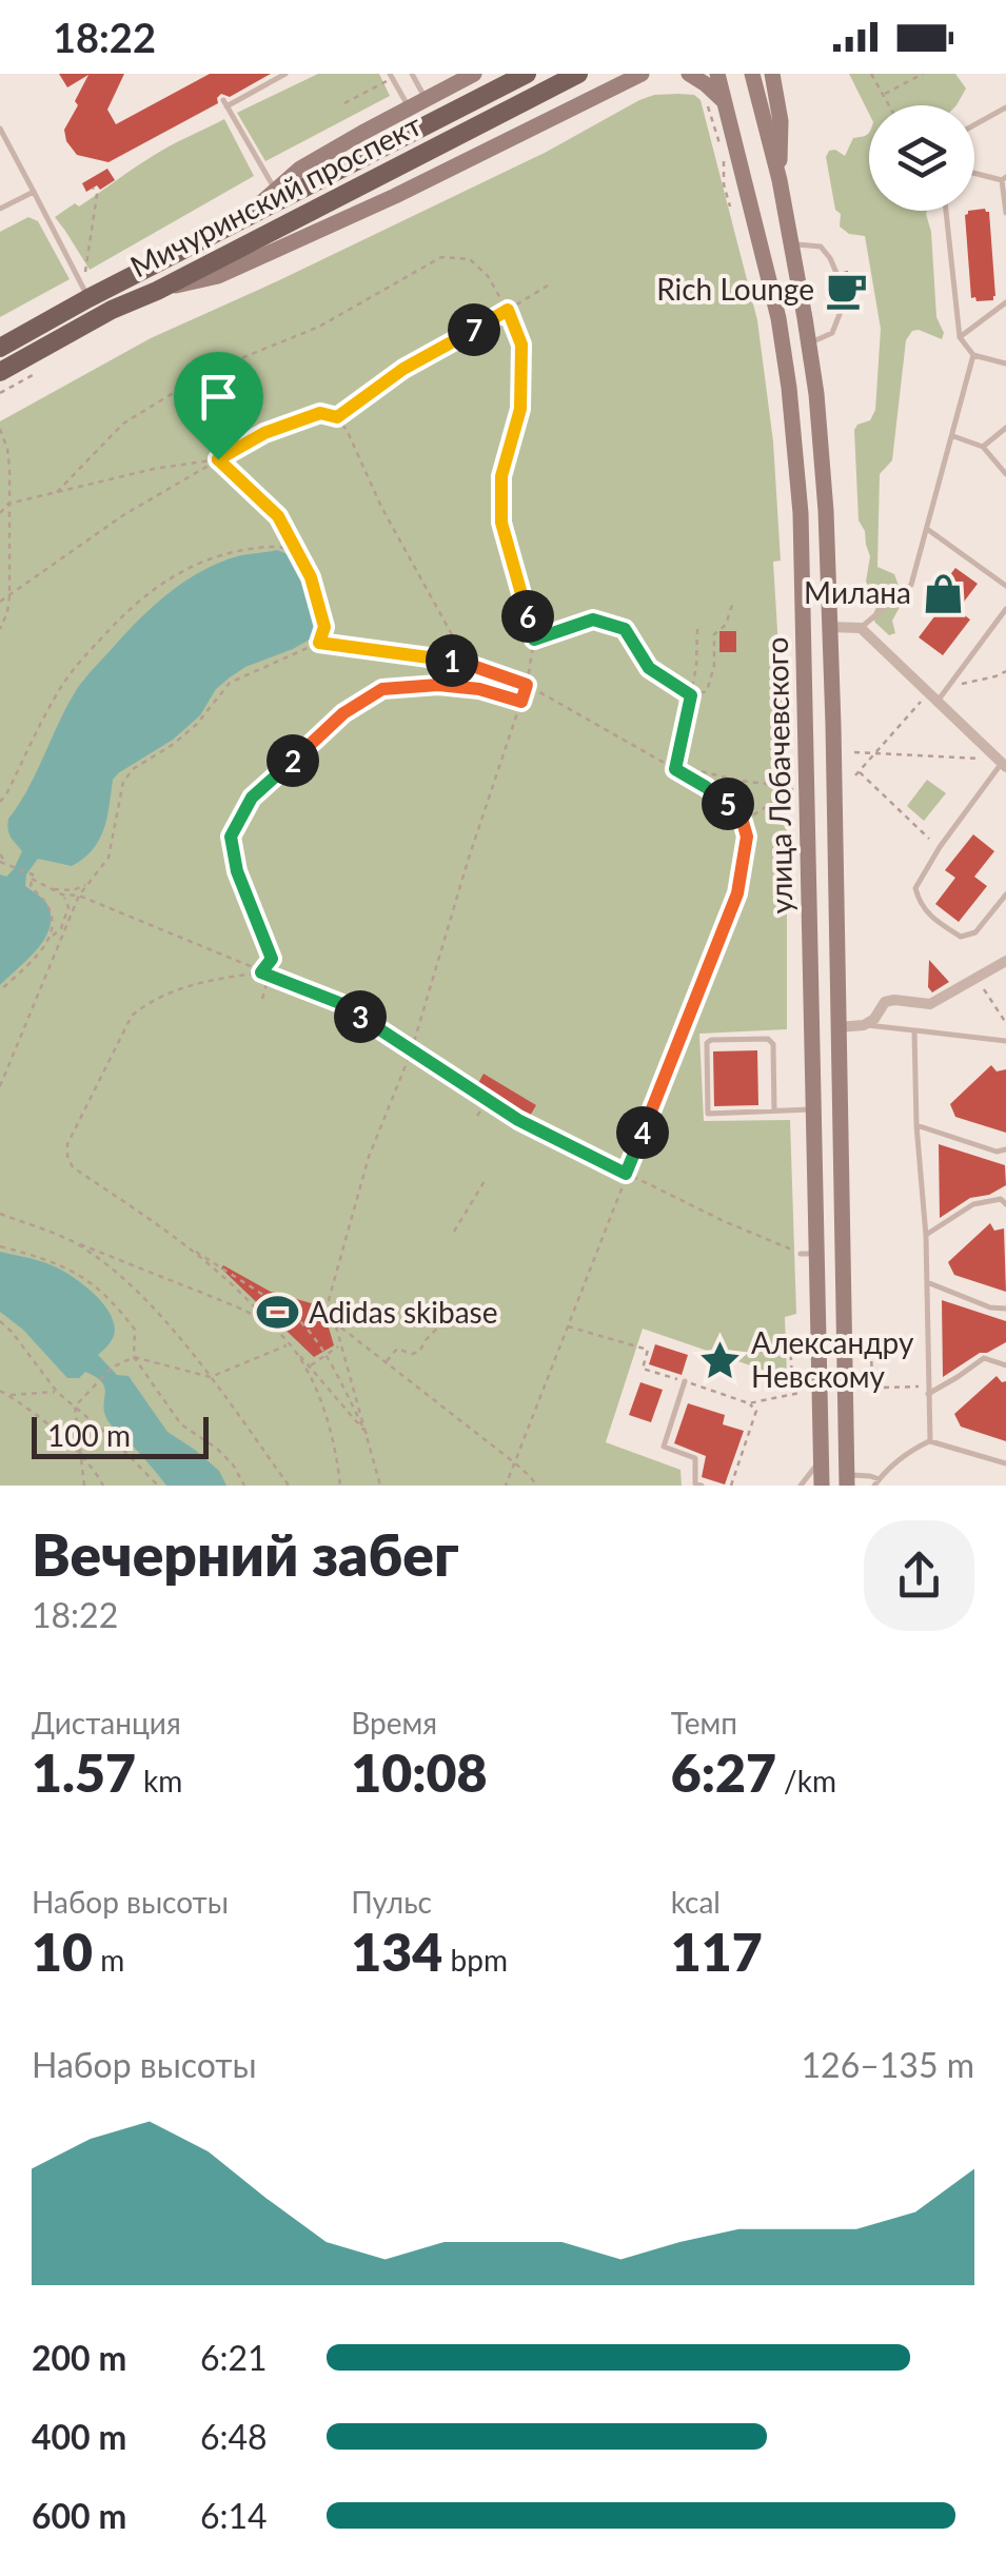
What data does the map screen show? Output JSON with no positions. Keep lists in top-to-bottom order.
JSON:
{
  "streets": {
    "main road": ["Мичуринский проспект", "улица Лобачевского"]
  },
  "places": {
    "cafe": ["Rich Lounge"],
    "shop": ["Милана"],
    "sports": ["Adidas skibase"],
    "place": ["Александру Невскому"]
  },
  "scale_bar": "100 m",
  "page": {
    "status": "18:22",
    "pins": [
      "7",
      "6",
      "1",
      "2",
      "5",
      "3",
      "4"
    ],
    "scale": "100 m",
    "heading": ["Вечерний забег", "18:22"],
    "stats": [
      ["Дистанция", "1.57 km"],
      ["Время", "10:08"],
      ["Темп", "6:27 /km"],
      ["Набор высоты", "10 m"],
      ["Пульс", "134 bpm"],
      ["kcal", "117"]
    ],
    "chart": ["Набор высоты", "126–135 m"],
    "list": [
      {
        "name": "200 m",
        "note": "6:21"
      },
      {
        "name": "400 m",
        "note": "6:48"
      },
      {
        "name": "600 m",
        "note": "6:14"
      }
    ]
  }
}
